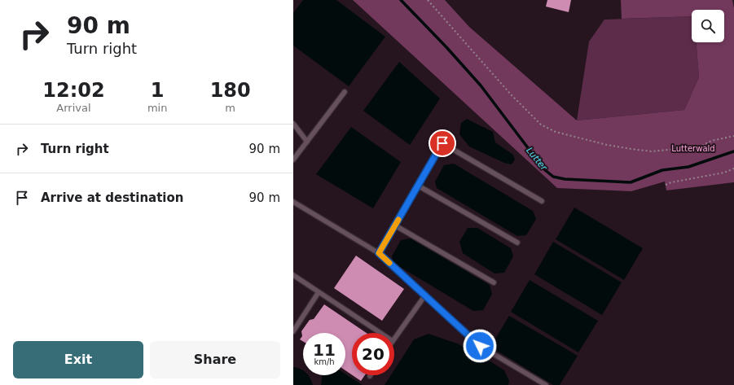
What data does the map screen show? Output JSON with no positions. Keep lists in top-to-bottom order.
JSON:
{
  "water": ["Lutter"],
  "parks": ["Lutterwald"],
  "page": {
    "turn": ["90 m", "Turn right"],
    "eta": [
      "12:02",
      "Arrival",
      "1",
      "min",
      "180",
      "m"
    ],
    "list": [
      {
        "name": "Turn right",
        "value": "90 m"
      },
      {
        "name": "Arrive at destination",
        "value": "90 m"
      }
    ],
    "speed": "11 km/h",
    "limit": "20",
    "buttons": ["Exit", "Share"]
  }
}
